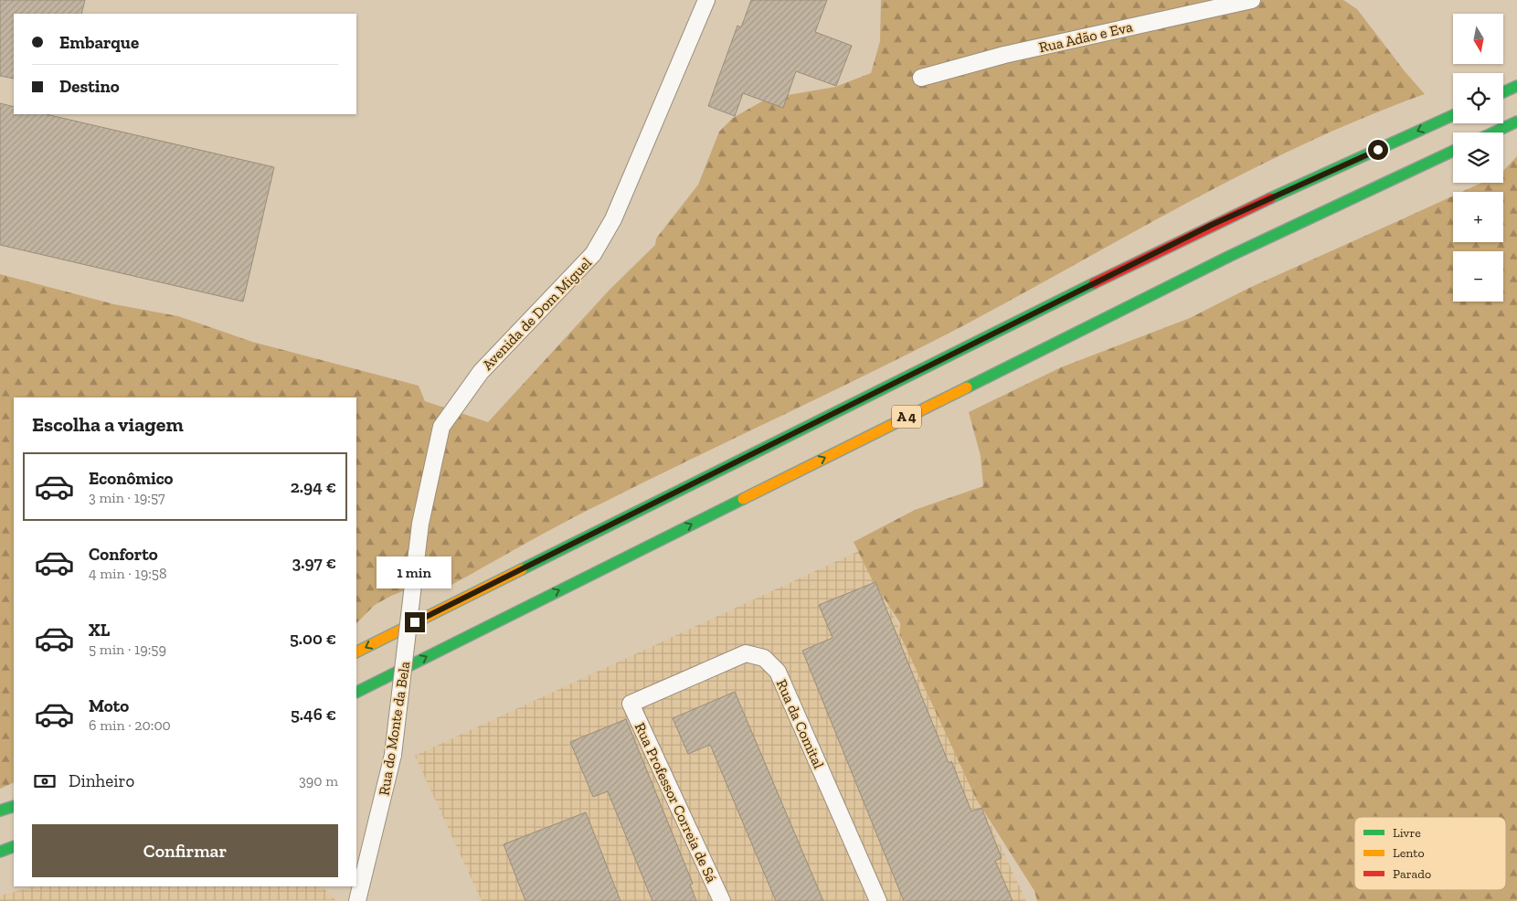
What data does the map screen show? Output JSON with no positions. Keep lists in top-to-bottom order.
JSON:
{
  "streets": {
    "highway": ["A 4"],
    "street": [
      "Rua Adão e Eva",
      "Avenida de Dom Miguel",
      "Rua da Comital",
      "Rua do Monte da Bela",
      "Rua Professor Correia de Sá"
    ]
  },
  "crossings": [
    ["Avenida de Dom Miguel", "Rua do Monte da Bela"],
    ["Rua da Comital", "Rua Professor Correia de Sá"]
  ],
  "legend": ["Livre", "Lento", "Parado"],
  "north": "bottom",
  "page": {
    "map_buttons": ["+", "−"],
    "banner": ["Embarque", "Destino"],
    "heading": "Escolha a viagem",
    "list": [
      {
        "name": "Econômico",
        "note": "3 min · 19:57",
        "value": "2.94 €"
      },
      {
        "name": "Conforto",
        "note": "4 min · 19:58",
        "value": "3.97 €"
      },
      {
        "name": "XL",
        "note": "5 min · 19:59",
        "value": "5.00 €"
      },
      {
        "name": "Moto",
        "note": "6 min · 20:00",
        "value": "5.46 €"
      }
    ],
    "bubble": "1 min",
    "pay": ["Dinheiro", "390 m"],
    "buttons": "Confirmar"
  }
}
